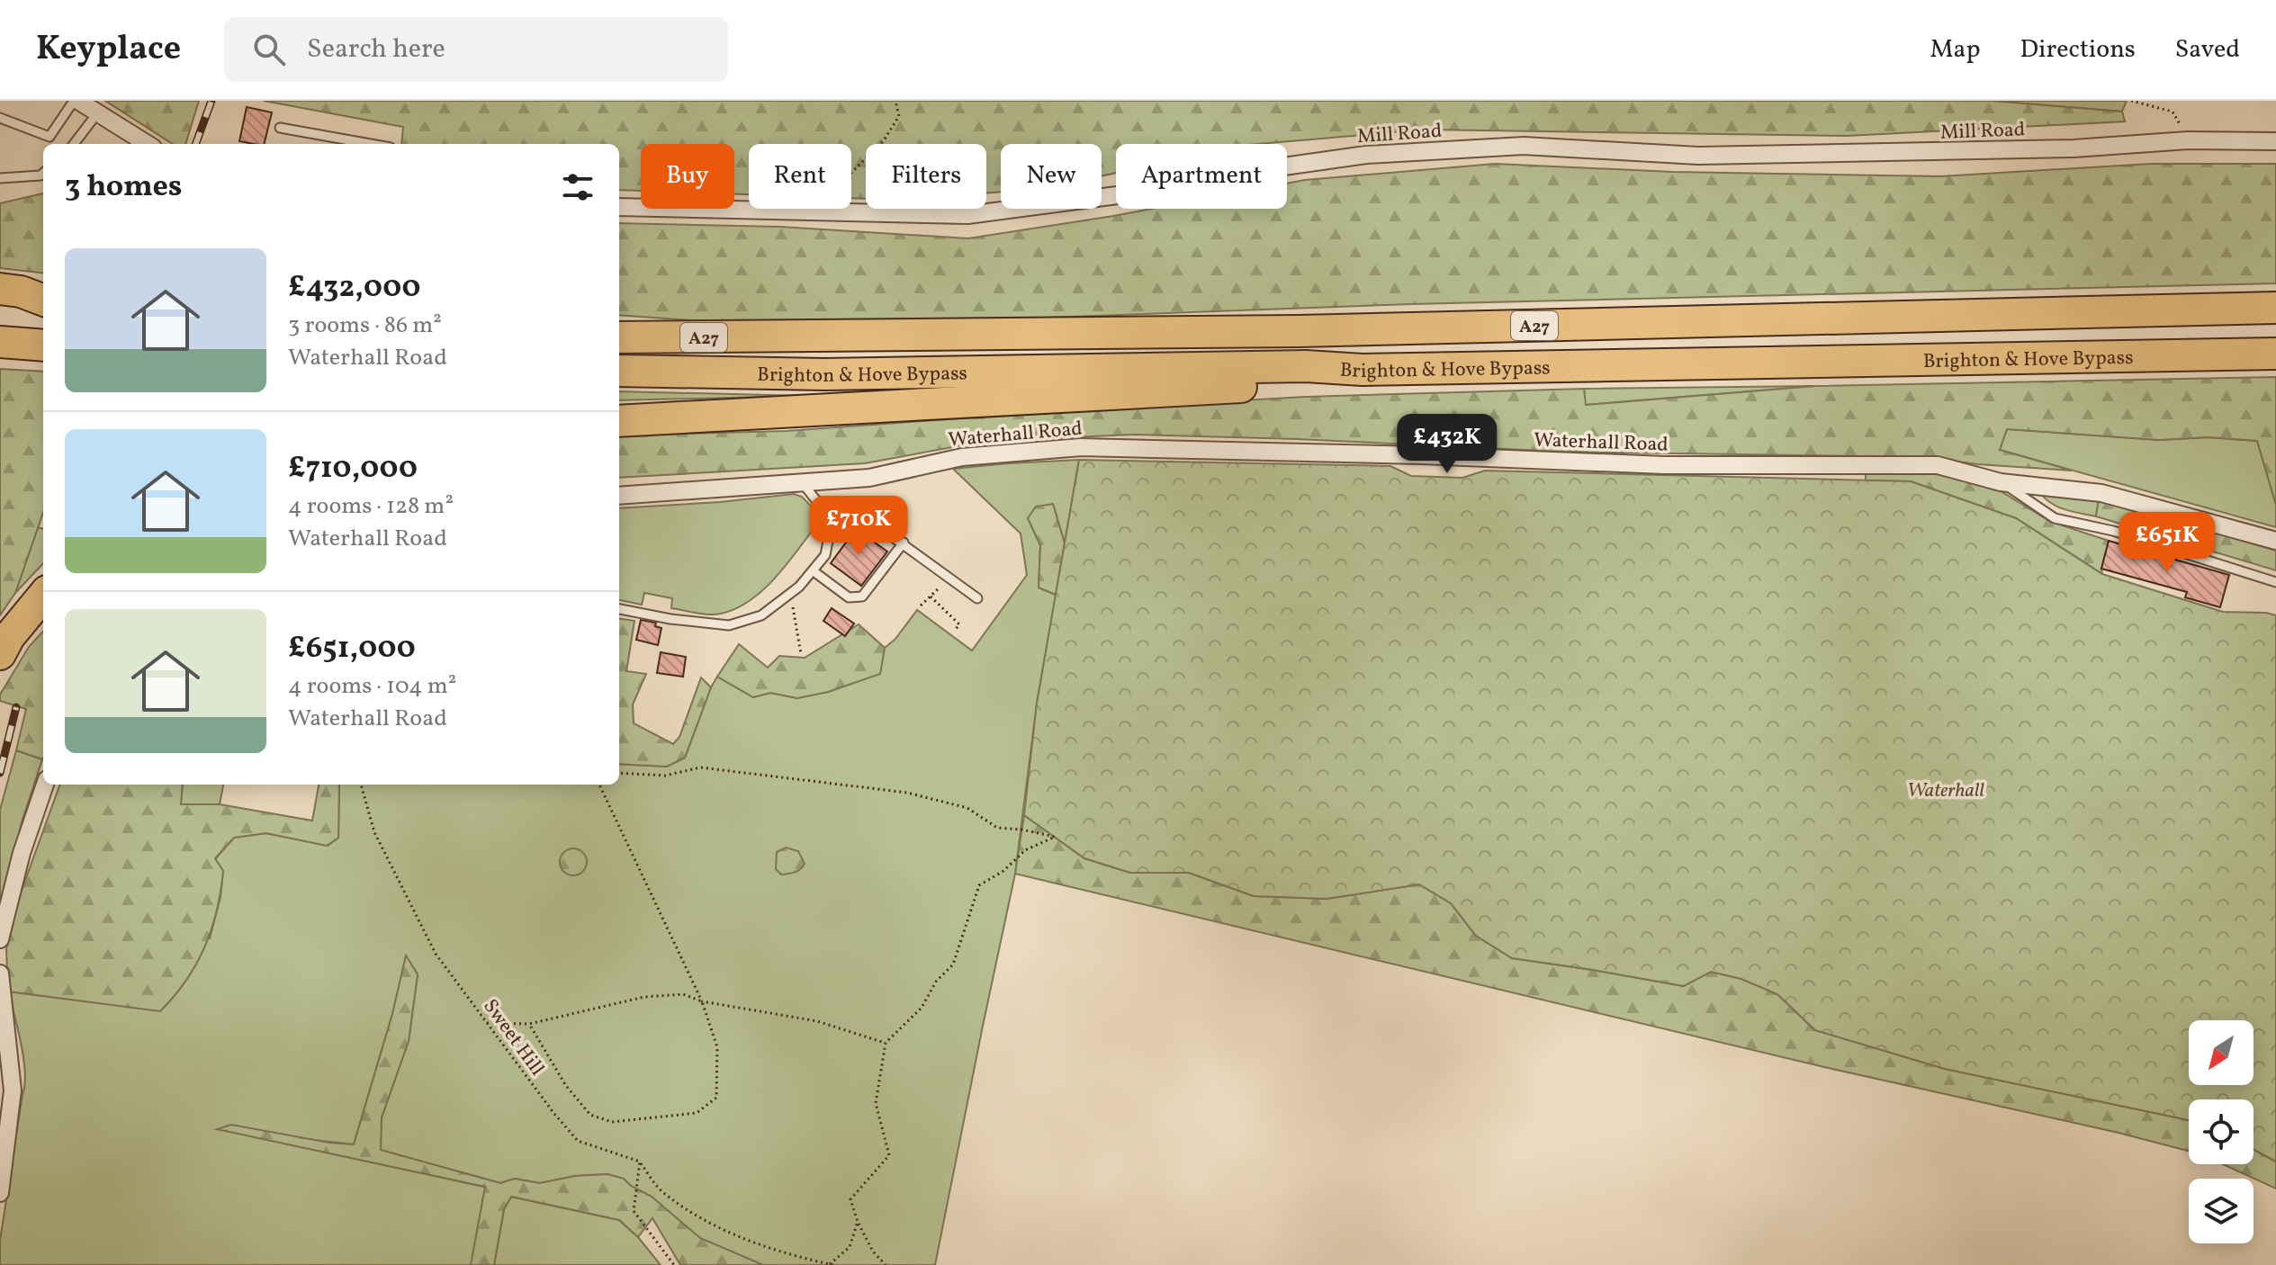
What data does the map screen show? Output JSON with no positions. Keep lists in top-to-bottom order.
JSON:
{
  "streets": {
    "highway": ["A27", "Brighton & Hove Bypass"],
    "street": ["Mill Road", "Waterhall Road"],
    "path": ["Sweet Hill"]
  },
  "parks": ["Waterhall"],
  "north": "bottom left",
  "page": {
    "header": "Keyplace",
    "search": "Search here",
    "nav": ["Map", "Directions", "Saved"],
    "chip": [
      "Buy",
      "Rent",
      "Filters",
      "New",
      "Apartment"
    ],
    "heading": "3 homes",
    "list": [
      {
        "name": "£432,000",
        "note": "3 rooms · 86 m² · Waterhall Road"
      },
      {
        "name": "£710,000",
        "note": "4 rooms · 128 m² · Waterhall Road"
      },
      {
        "name": "£651,000",
        "note": "4 rooms · 104 m² · Waterhall Road"
      }
    ],
    "price": ["£432K", "£710K", "£651K"]
  }
}
